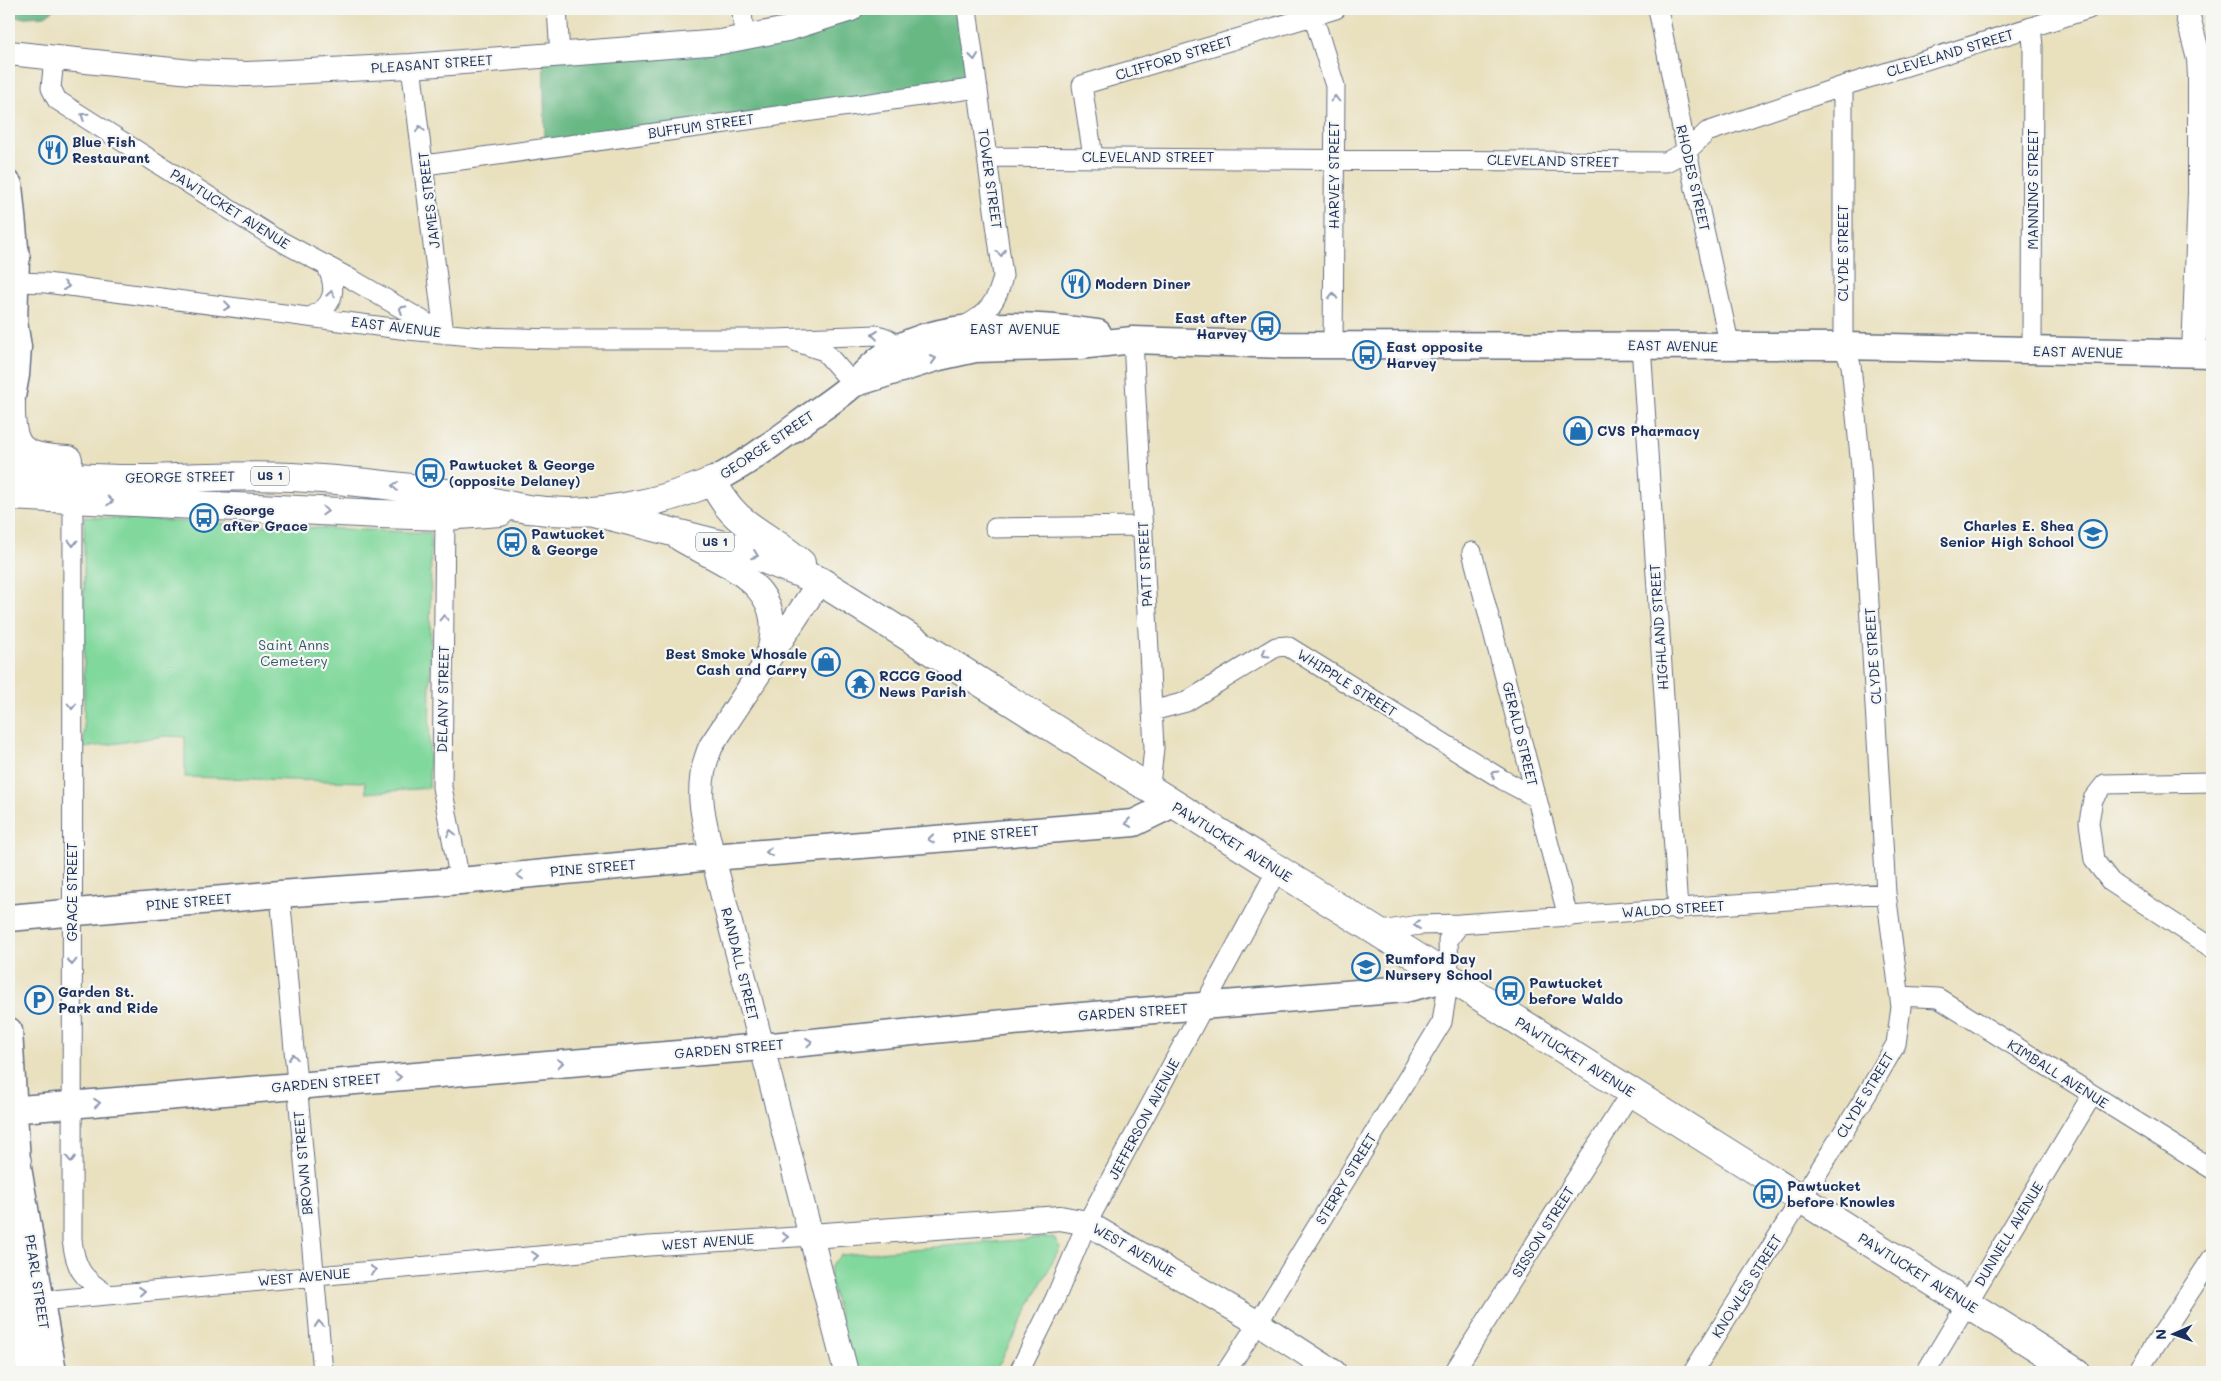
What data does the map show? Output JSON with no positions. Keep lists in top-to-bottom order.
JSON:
{
  "streets": {
    "main road": [
      "PAWTUCKET AVENUE",
      "EAST AVENUE",
      "GEORGE STREET",
      "US 1",
      "PINE STREET",
      "GARDEN STREET",
      "PEARL STREET"
    ],
    "street": [
      "CLEVELAND STREET",
      "CLIFFORD STREET",
      "PLEASANT STREET",
      "BUFFUM STREET",
      "HARVEY STREET",
      "RHODES STREET",
      "TOWER STREET",
      "MANNING STREET",
      "JAMES STREET",
      "CLYDE STREET",
      "PATT STREET",
      "HIGHLAND STREET",
      "WHIPPLE STREET",
      "DELANY STREET",
      "GERALD STREET",
      "GRACE STREET",
      "WALDO STREET",
      "RANDALL STREET",
      "KIMBALL AVENUE",
      "JEFFERSON AVENUE",
      "BROWN STREET",
      "STERRY STREET",
      "SISSON STREET",
      "DUNNELL AVENUE",
      "WEST AVENUE",
      "KNOWLES STREET"
    ]
  },
  "crossings": [
    ["CLEVELAND STREET", "CLIFFORD STREET"],
    ["CLEVELAND STREET", "HARVEY STREET"],
    ["CLEVELAND STREET", "RHODES STREET"],
    ["CLEVELAND STREET", "TOWER STREET"],
    ["CLEVELAND STREET", "MANNING STREET"],
    ["CLEVELAND STREET", "CLYDE STREET"],
    ["CLIFFORD STREET", "HARVEY STREET"],
    ["PLEASANT STREET", "JAMES STREET"],
    ["PLEASANT STREET", "PAWTUCKET AVENUE"],
    ["BUFFUM STREET", "TOWER STREET"],
    ["BUFFUM STREET", "JAMES STREET"],
    ["HARVEY STREET", "EAST AVENUE"],
    ["RHODES STREET", "EAST AVENUE"],
    ["TOWER STREET", "EAST AVENUE"],
    ["MANNING STREET", "EAST AVENUE"],
    ["JAMES STREET", "PAWTUCKET AVENUE"],
    ["JAMES STREET", "EAST AVENUE"],
    ["PAWTUCKET AVENUE", "CLYDE STREET"],
    ["PAWTUCKET AVENUE", "EAST AVENUE"],
    ["PAWTUCKET AVENUE", "GEORGE STREET"],
    ["PAWTUCKET AVENUE", "PATT STREET"],
    ["PAWTUCKET AVENUE", "PINE STREET"],
    ["PAWTUCKET AVENUE", "WALDO STREET"],
    ["PAWTUCKET AVENUE", "RANDALL STREET"],
    ["PAWTUCKET AVENUE", "GARDEN STREET"],
    ["PAWTUCKET AVENUE", "JEFFERSON AVENUE"],
    ["PAWTUCKET AVENUE", "STERRY STREET"],
    ["PAWTUCKET AVENUE", "SISSON STREET"],
    ["PAWTUCKET AVENUE", "DUNNELL AVENUE"],
    ["PAWTUCKET AVENUE", "KNOWLES STREET"],
    ["CLYDE STREET", "EAST AVENUE"],
    ["CLYDE STREET", "WALDO STREET"],
    ["CLYDE STREET", "KIMBALL AVENUE"],
    ["CLYDE STREET", "KNOWLES STREET"],
    ["EAST AVENUE", "GEORGE STREET"],
    ["EAST AVENUE", "PATT STREET"],
    ["EAST AVENUE", "HIGHLAND STREET"],
    ["GEORGE STREET", "DELANY STREET"],
    ["GEORGE STREET", "GRACE STREET"],
    ["PATT STREET", "WHIPPLE STREET"],
    ["HIGHLAND STREET", "WALDO STREET"],
    ["WHIPPLE STREET", "GERALD STREET"],
    ["DELANY STREET", "PINE STREET"],
    ["GERALD STREET", "WALDO STREET"],
    ["PINE STREET", "GRACE STREET"],
    ["PINE STREET", "RANDALL STREET"],
    ["PINE STREET", "BROWN STREET"],
    ["GRACE STREET", "GARDEN STREET"],
    ["GRACE STREET", "WEST AVENUE"],
    ["RANDALL STREET", "GARDEN STREET"],
    ["RANDALL STREET", "WEST AVENUE"],
    ["GARDEN STREET", "JEFFERSON AVENUE"],
    ["GARDEN STREET", "BROWN STREET"],
    ["GARDEN STREET", "STERRY STREET"],
    ["GARDEN STREET", "PEARL STREET"],
    ["KIMBALL AVENUE", "DUNNELL AVENUE"],
    ["JEFFERSON AVENUE", "WEST AVENUE"],
    ["BROWN STREET", "WEST AVENUE"],
    ["STERRY STREET", "WEST AVENUE"],
    ["WEST AVENUE", "PEARL STREET"]
  ],
  "one_way": [
    "HARVEY STREET",
    "TOWER STREET",
    "JAMES STREET",
    "WHIPPLE STREET",
    "DELANY STREET",
    "PINE STREET",
    "GRACE STREET",
    "GARDEN STREET",
    "BROWN STREET",
    "WEST AVENUE"
  ],
  "parks": ["Saint Anns Cemetery"],
  "places": {
    "restaurant": ["Blue Fish Restaurant", "Modern Diner"],
    "bus stop": [
      "East after Harvey",
      "East opposite Harvey",
      "Pawtucket & George (opposite Delaney)",
      "George after Grace",
      "Pawtucket & George",
      "Pawtucket before Waldo",
      "Pawtucket before Knowles"
    ],
    "shop": ["CVS Pharmacy", "Best Smoke Whosale Cash and Carry"],
    "school or university": ["Charles E. Shea Senior High School", "Rumford Day Nursery School"],
    "temple": ["RCCG Good News Parish"],
    "parking": ["Garden St. Park and Ride"]
  },
  "north": "left"
}
